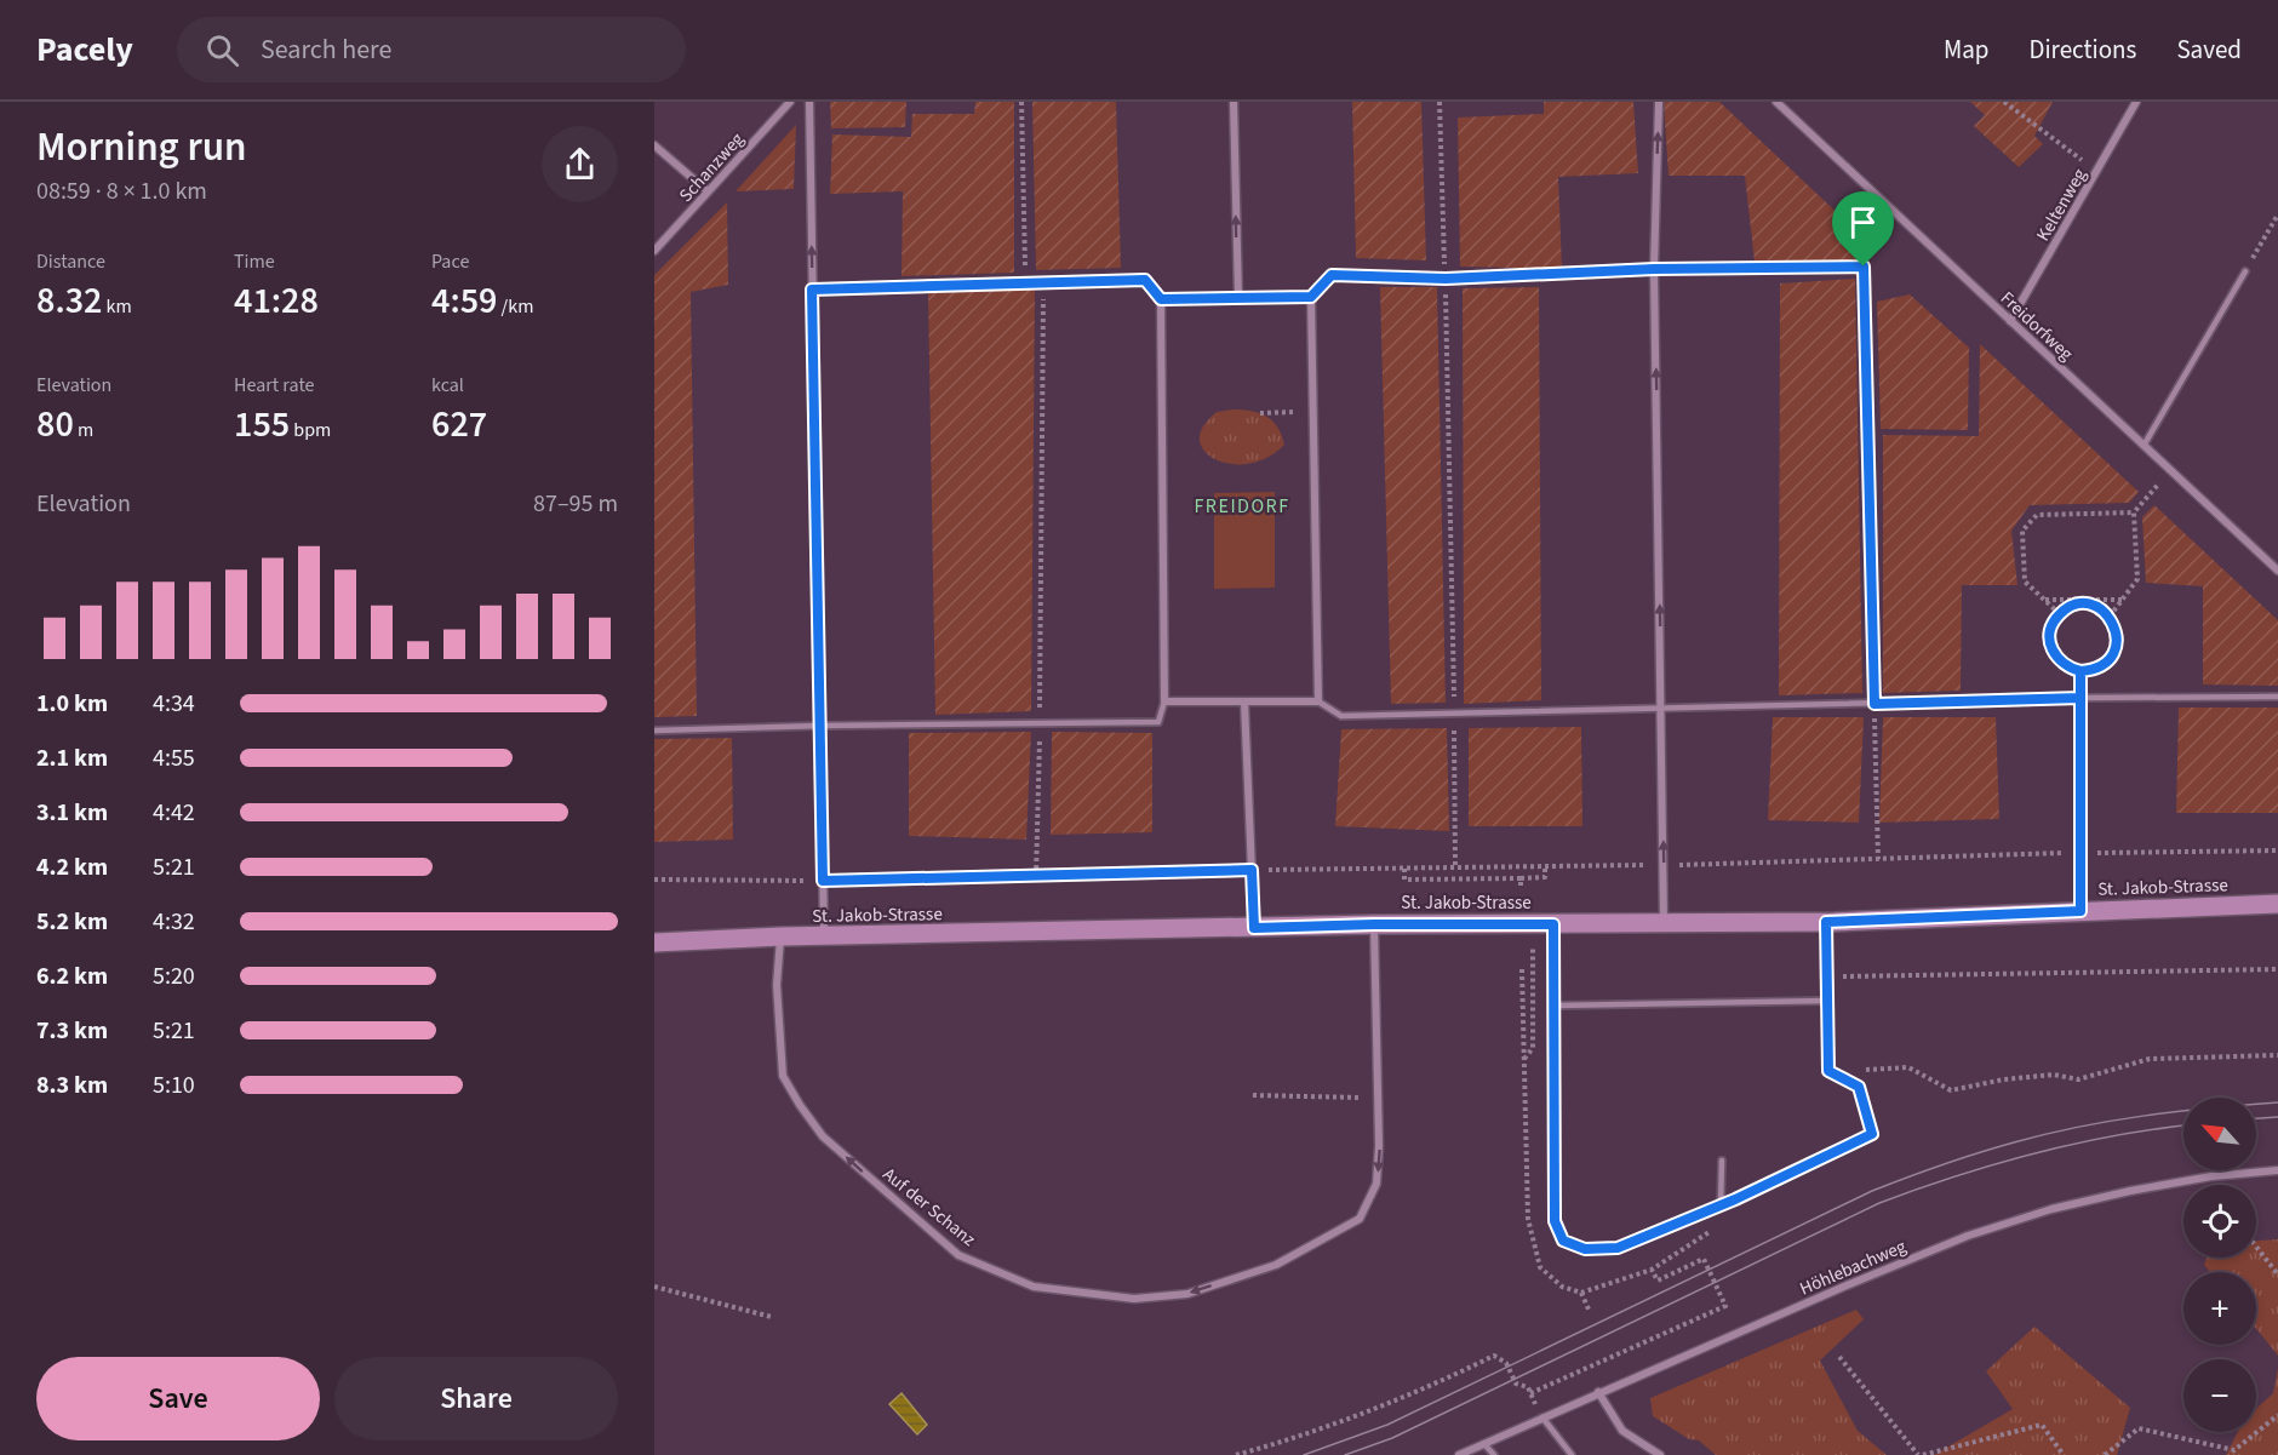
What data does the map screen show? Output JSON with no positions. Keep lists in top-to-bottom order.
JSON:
{
  "streets": {
    "main road": ["St. Jakob-Strasse"],
    "street": [
      "Schanzweg",
      "Keltenweg",
      "Freidorfweg",
      "Auf der Schanz",
      "Höhlebachweg"
    ]
  },
  "crossings": [
    ["Keltenweg", "Freidorfweg"],
    ["St. Jakob-Strasse", "Auf der Schanz"]
  ],
  "districts": ["FREIDORF"],
  "north": "top left",
  "page": {
    "header": "Pacely",
    "search": "Search here",
    "nav": ["Map", "Directions", "Saved"],
    "heading": ["Morning run", "08:59 · 8 × 1.0 km"],
    "stats": [
      ["Distance", "8.32 km"],
      ["Time", "41:28"],
      ["Pace", "4:59 /km"],
      ["Elevation", "80 m"],
      ["Heart rate", "155 bpm"],
      ["kcal", "627"]
    ],
    "chart": ["Elevation", "87–95 m"],
    "list": [
      {
        "name": "1.0 km",
        "note": "4:34"
      },
      {
        "name": "2.1 km",
        "note": "4:55"
      },
      {
        "name": "3.1 km",
        "note": "4:42"
      },
      {
        "name": "4.2 km",
        "note": "5:21"
      },
      {
        "name": "5.2 km",
        "note": "4:32"
      },
      {
        "name": "6.2 km",
        "note": "5:20"
      },
      {
        "name": "7.3 km",
        "note": "5:21"
      },
      {
        "name": "8.3 km",
        "note": "5:10"
      }
    ],
    "map_buttons": ["+", "−"],
    "buttons": ["Save", "Share"]
  }
}
